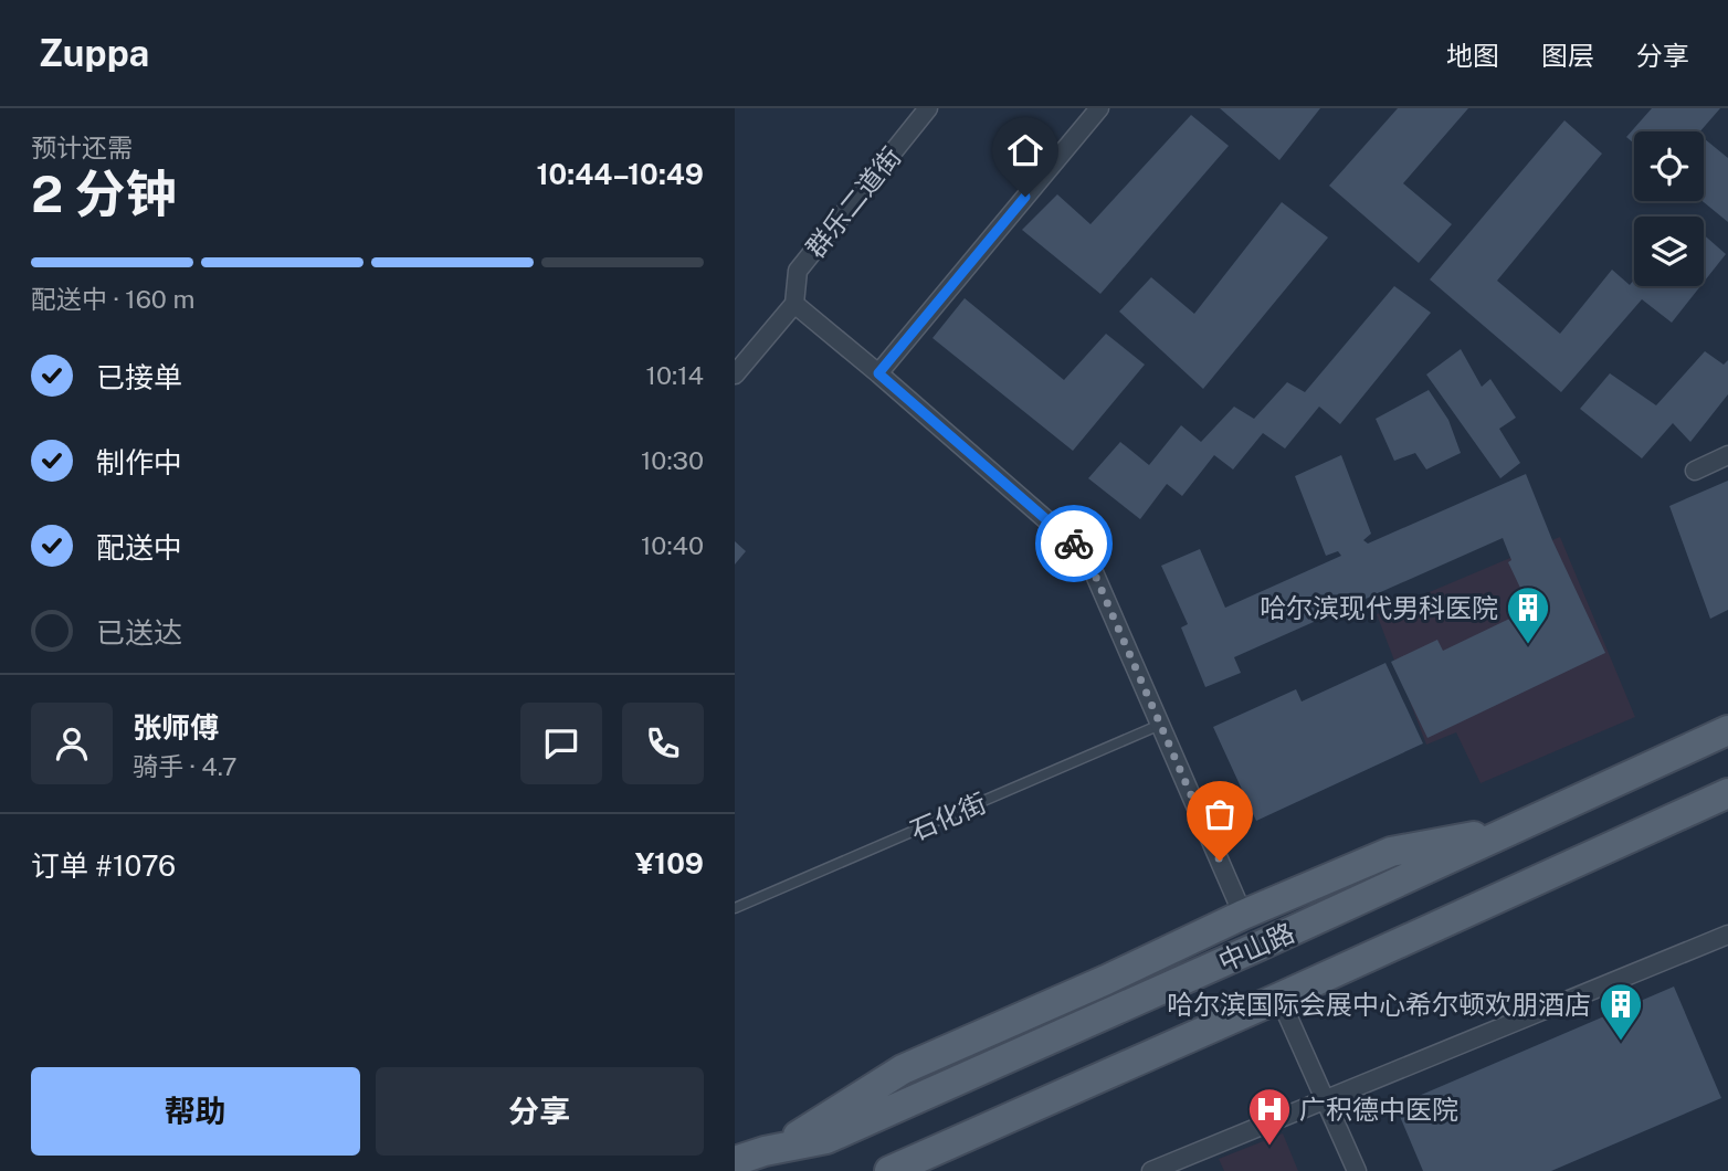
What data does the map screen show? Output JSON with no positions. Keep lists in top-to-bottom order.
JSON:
{
  "streets": {
    "main road": ["中山路"],
    "street": ["群乐二道街"],
    "lane": ["石化街"]
  },
  "places": {
    "building": ["哈尔滨现代男科医院", "哈尔滨国际会展中心希尔顿欢朋酒店"],
    "hospital": ["广积德中医院"]
  },
  "page": {
    "header": "Zuppa",
    "nav": ["地图", "图层", "分享"],
    "heading": ["2 分钟", "预计还需", "10:44–10:49"],
    "panel": [
      "张师傅",
      "骑手 · 4.7",
      "订单 #1076",
      "¥109"
    ],
    "bar": "配送中 · 160 m",
    "list": [
      ["已接单", "10:14"],
      ["制作中", "10:30"],
      ["配送中", "10:40"],
      "已送达"
    ],
    "buttons": ["帮助", "分享"]
  }
}
